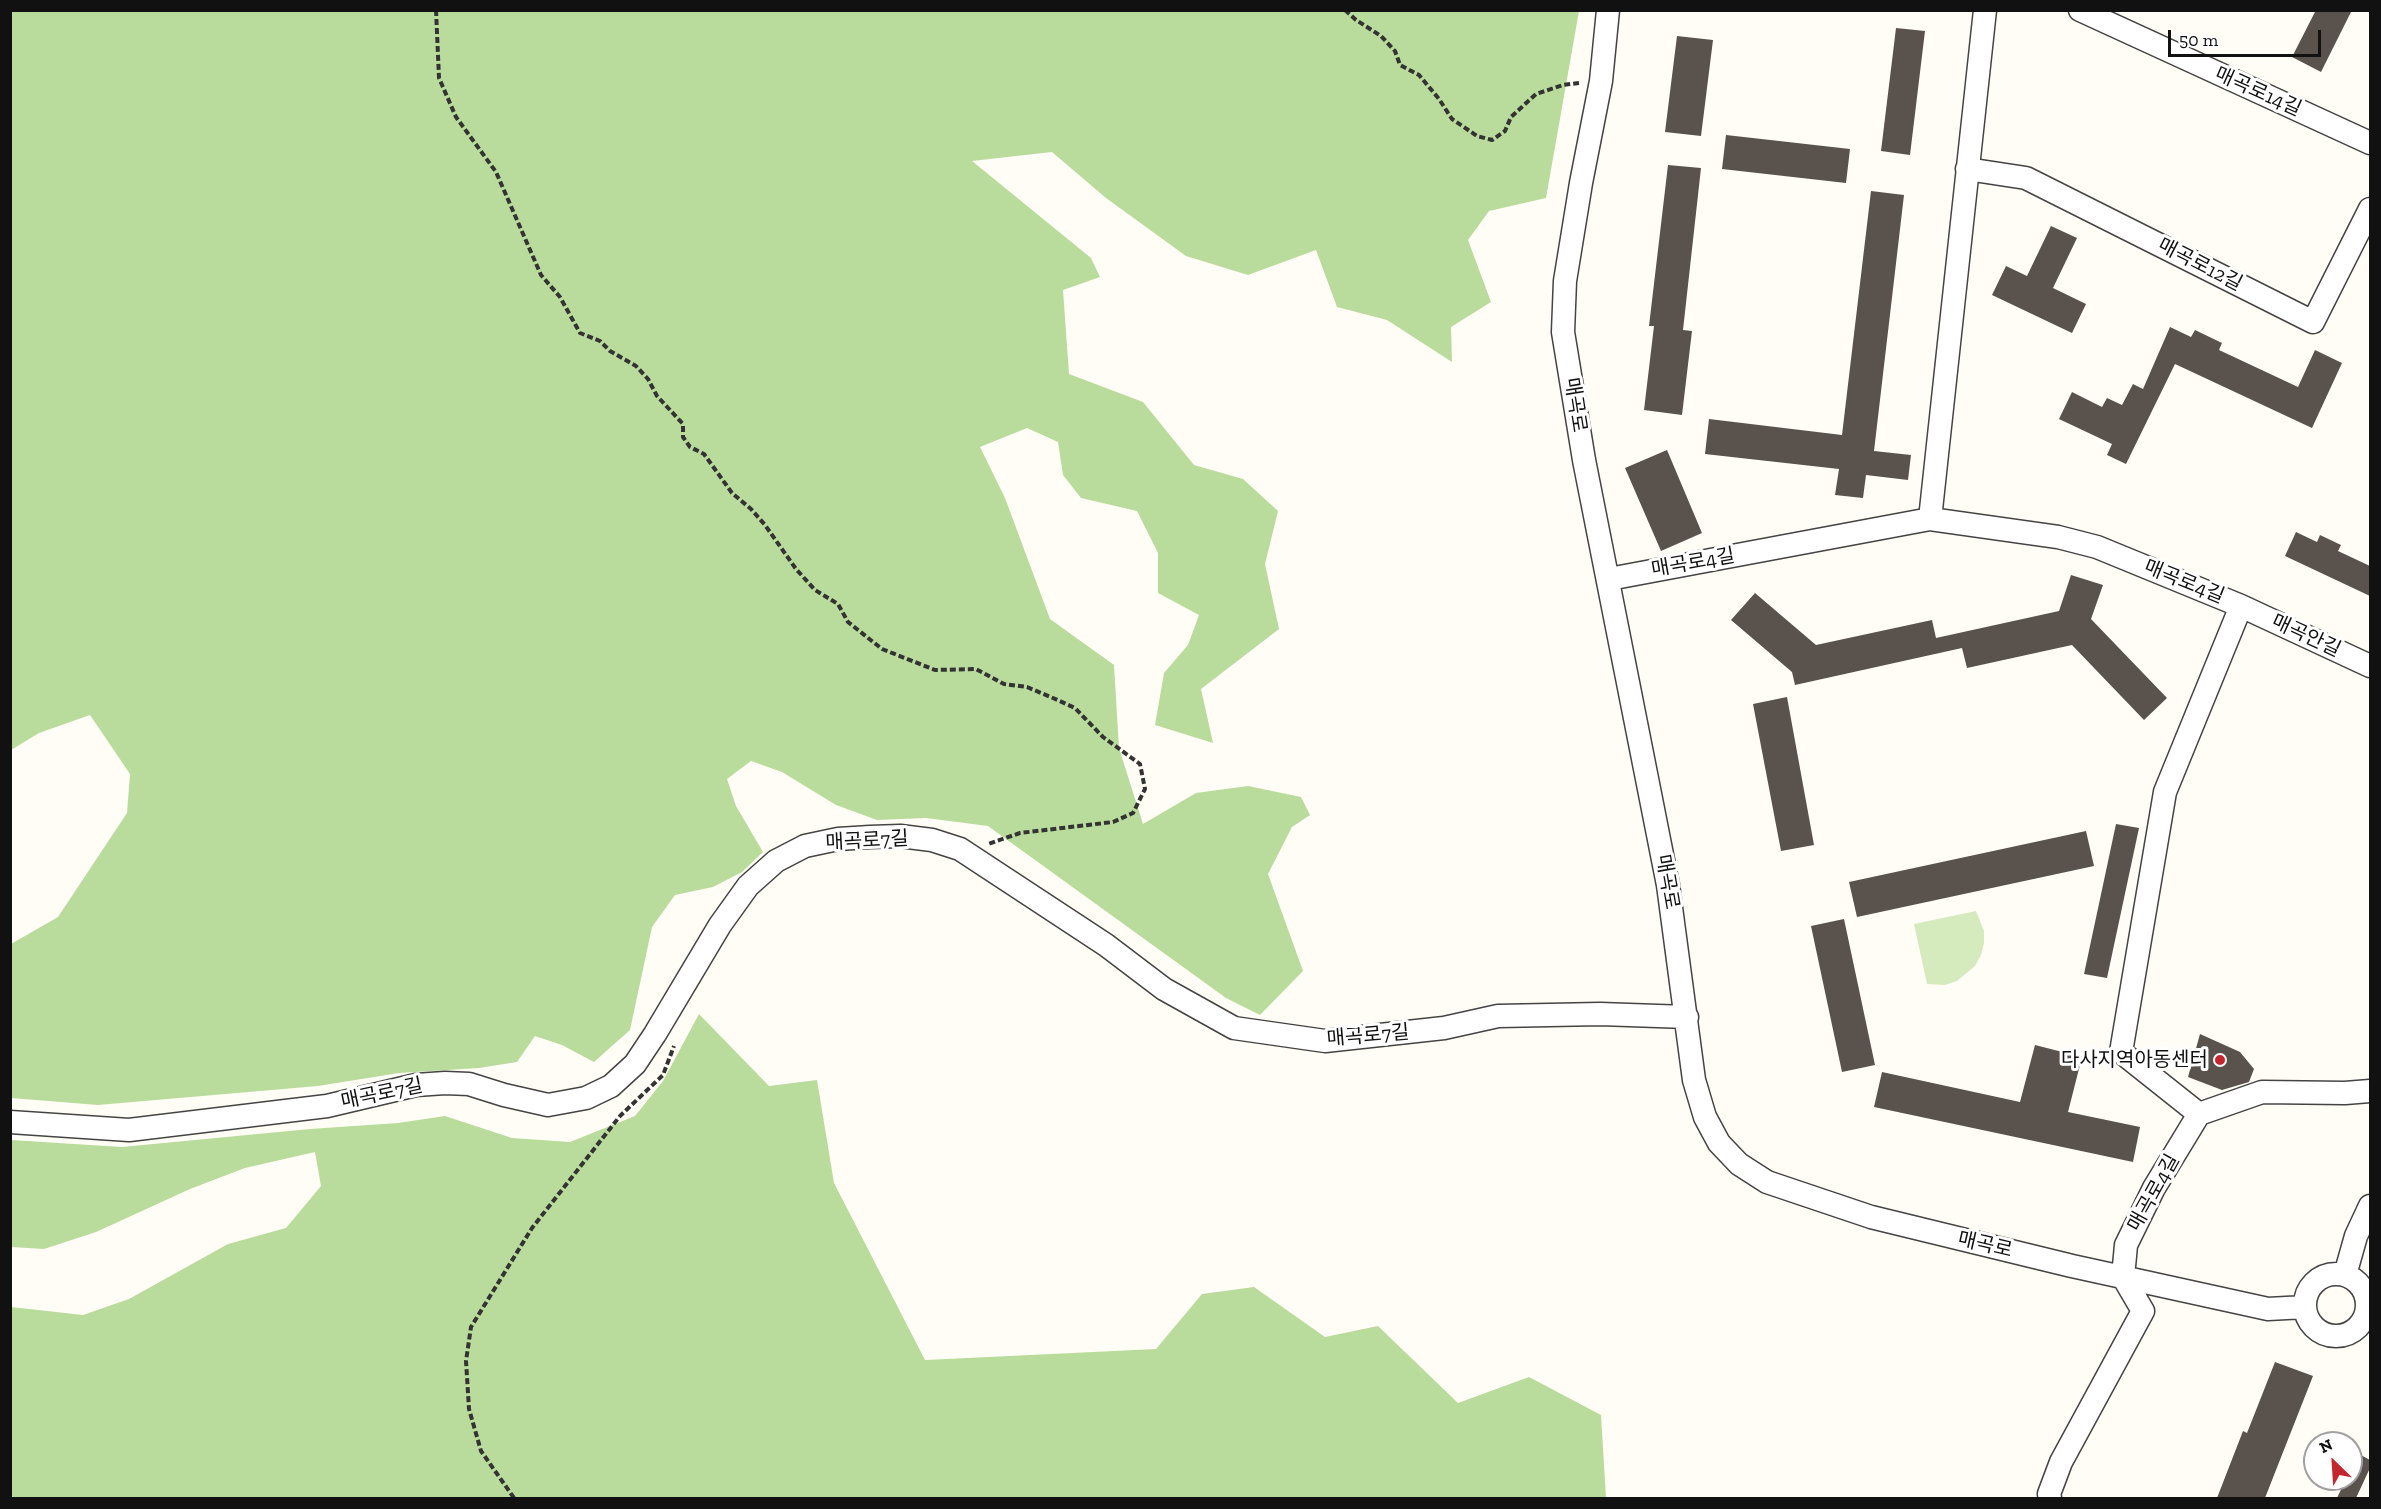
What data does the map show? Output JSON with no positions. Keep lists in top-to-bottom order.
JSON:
{
  "streets": {
    "street": [
      "매곡로14길",
      "매곡로12길",
      "매곡로",
      "매곡로4길",
      "매곡안길",
      "매곡로7길"
    ]
  },
  "crossings": [
    ["매곡로", "매곡로4길"],
    ["매곡로", "매곡로7길"],
    ["매곡로4길", "매곡안길"]
  ],
  "places": ["다사지역아동센터"],
  "scale_bar": "50 m",
  "north": "top left"
}
